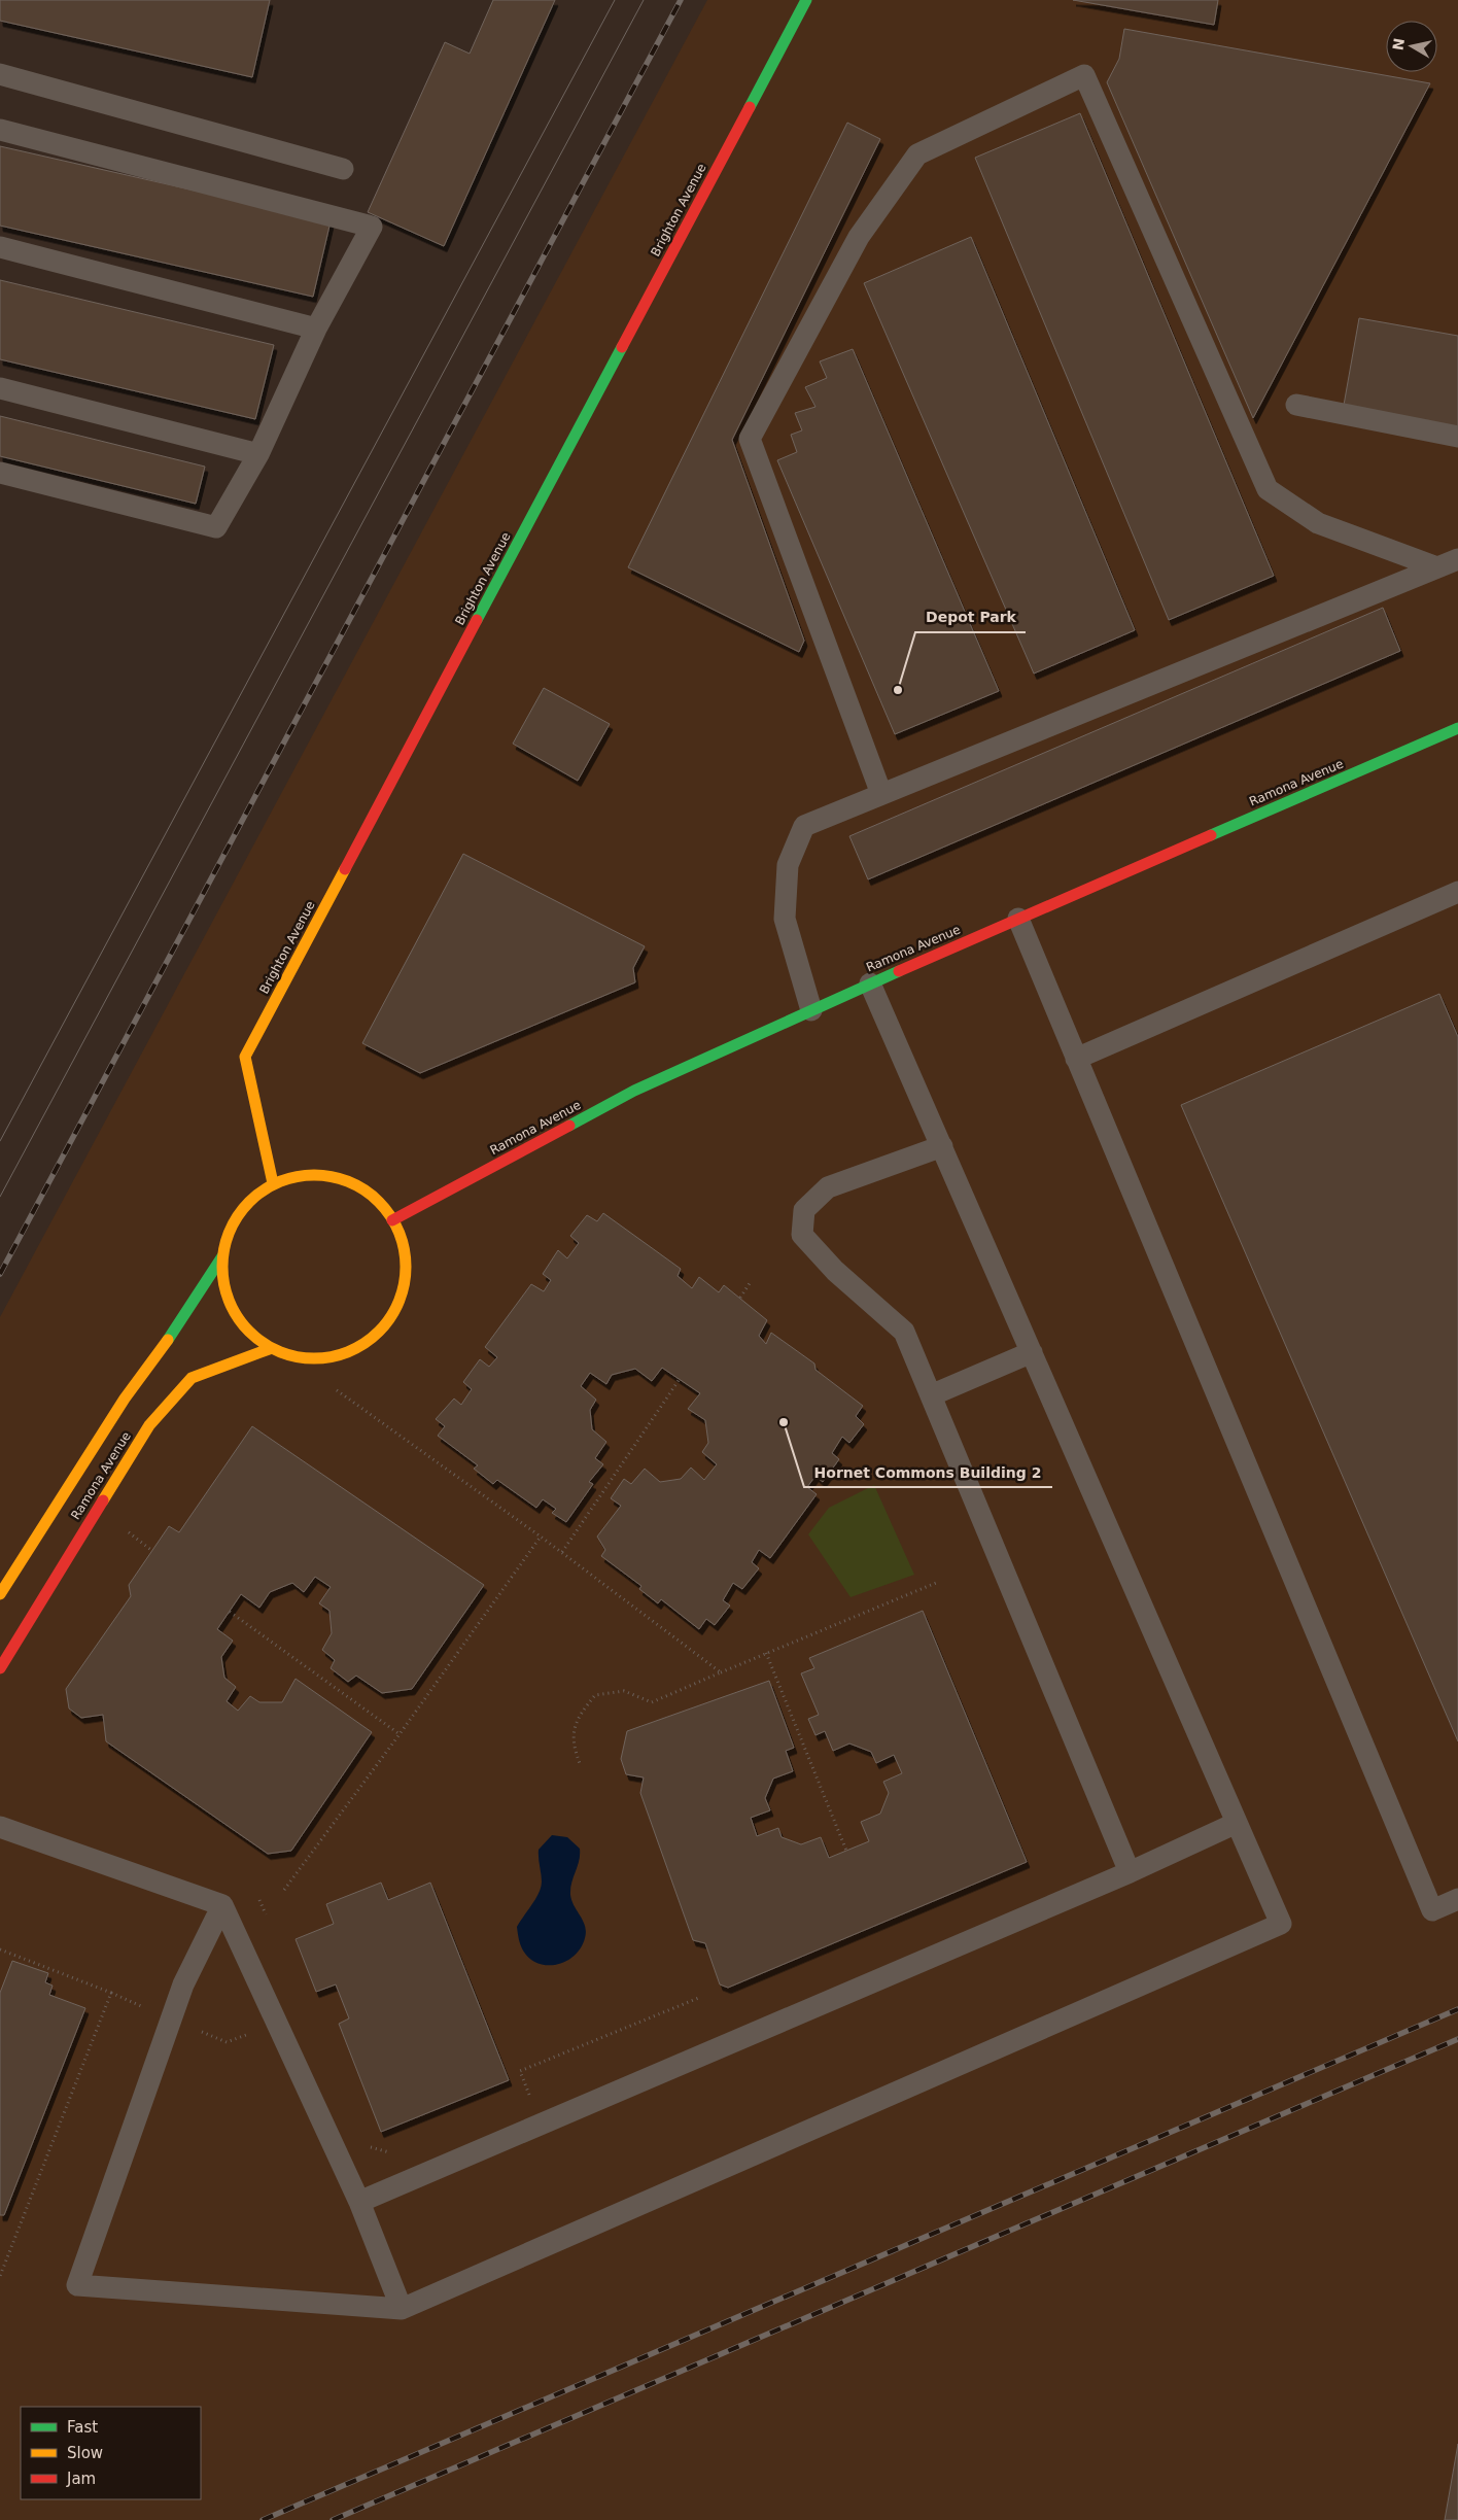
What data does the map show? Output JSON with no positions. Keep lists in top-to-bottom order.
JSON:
{
  "streets": {
    "street": ["Brighton Avenue", "Ramona Avenue"]
  },
  "crossings": [
    ["Brighton Avenue", "Ramona Avenue"]
  ],
  "places": ["Depot Park", "Hornet Commons Building 2"],
  "legend": ["Fast", "Slow", "Jam"],
  "north": "left"
}
